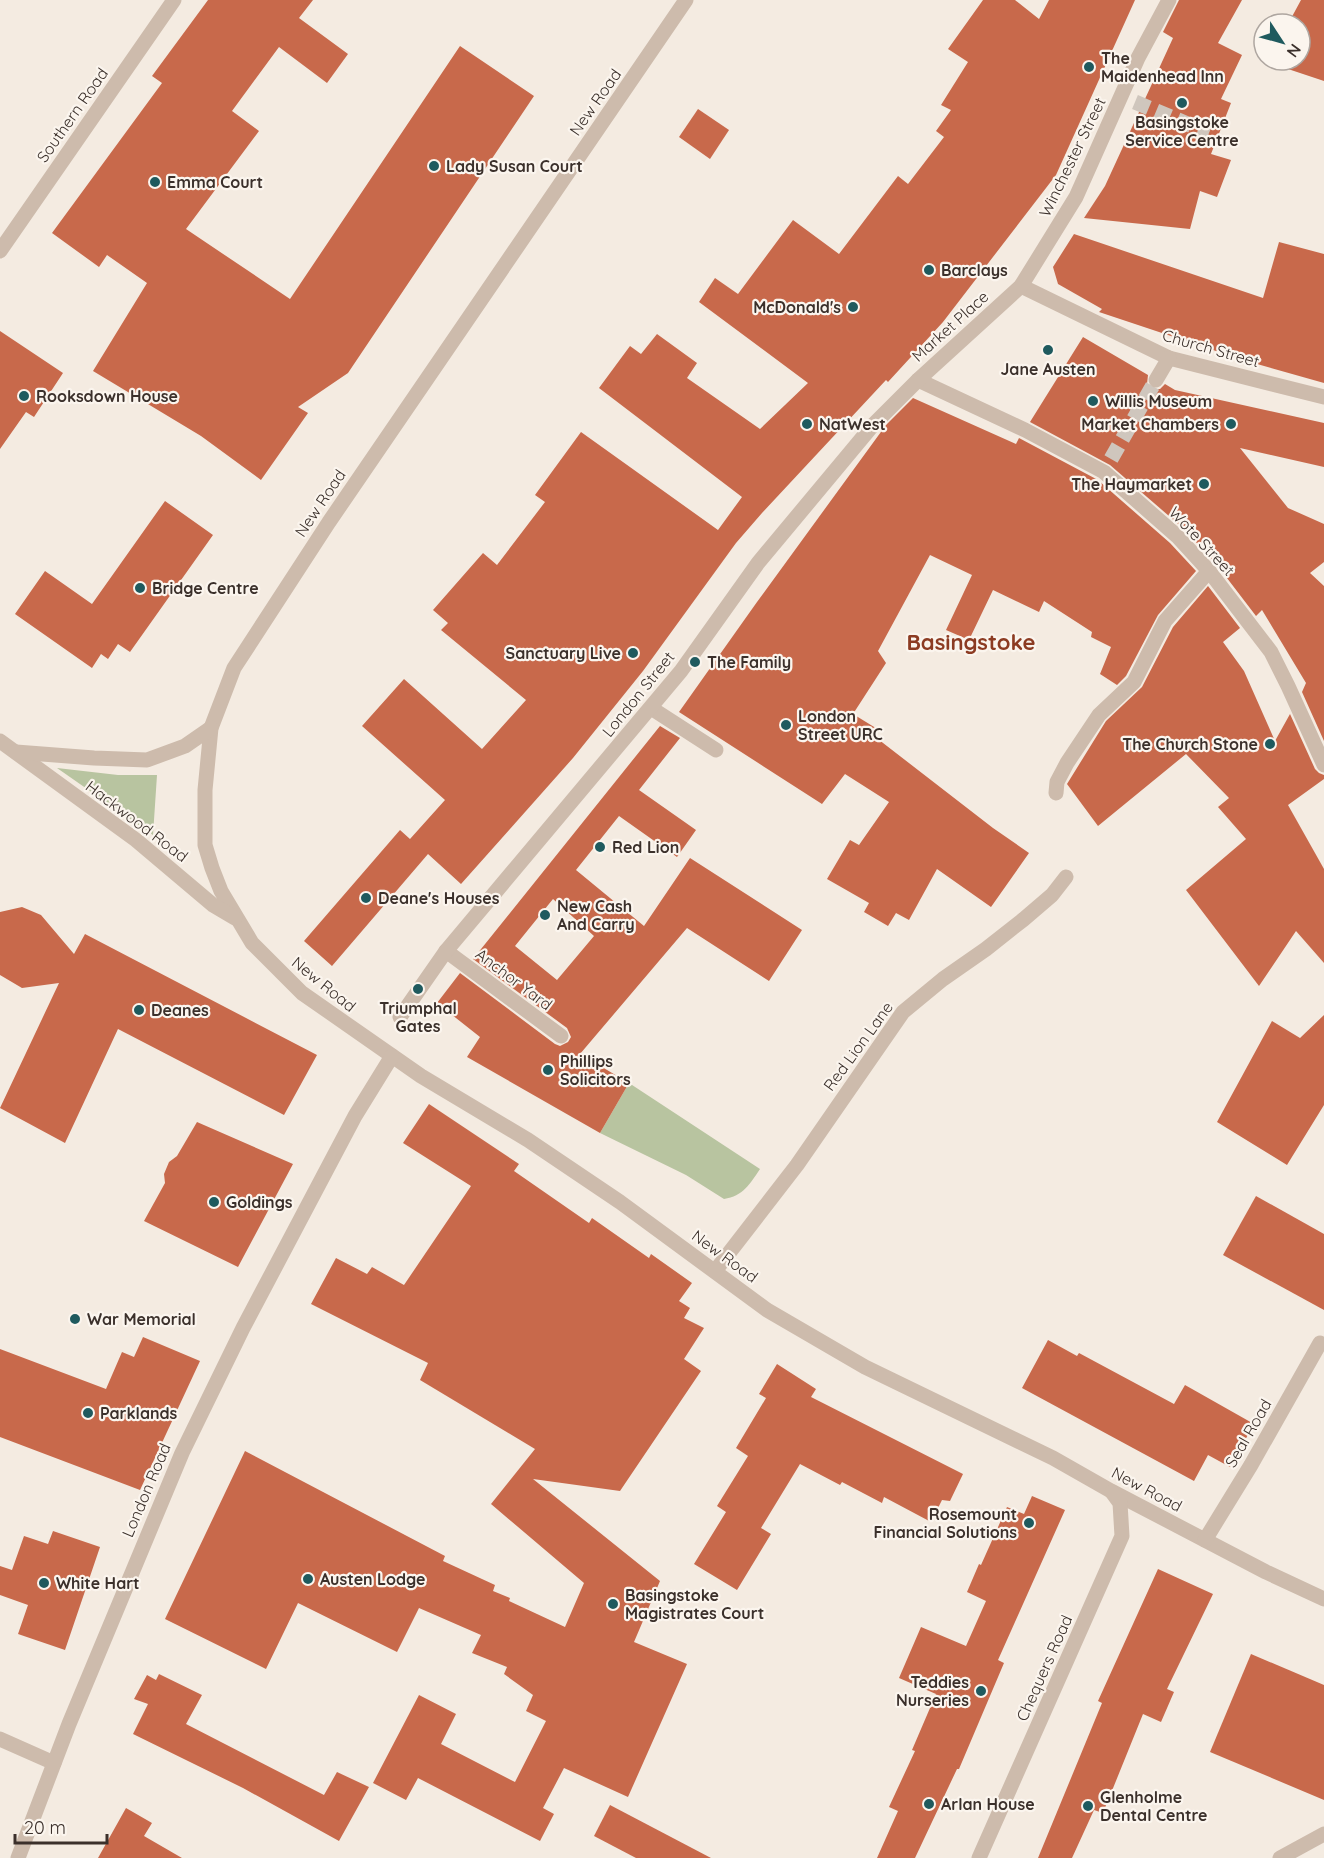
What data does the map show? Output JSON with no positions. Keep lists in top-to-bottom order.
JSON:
{
  "streets": {
    "street": [
      "New Road",
      "Southern Road",
      "Winchester Street",
      "Market Place",
      "Church Street",
      "Wote Street",
      "London Street",
      "Hackwood Road",
      "Anchor Yard",
      "Red Lion Lane",
      "Seal Road",
      "London Road",
      "Chequers Road"
    ]
  },
  "crossings": [
    ["New Road", "Hackwood Road"],
    ["New Road", "Red Lion Lane"],
    ["New Road", "Seal Road"],
    ["New Road", "London Road"],
    ["New Road", "Chequers Road"],
    ["Winchester Street", "Market Place"],
    ["Market Place", "Church Street"],
    ["Market Place", "Wote Street"],
    ["Market Place", "London Street"],
    ["London Street", "Anchor Yard"]
  ],
  "districts": ["Basingstoke"],
  "places": [
    "The Maidenhead Inn",
    "Basingstoke Service Centre",
    "Lady Susan Court",
    "Emma Court",
    "Barclays",
    "McDonald's",
    "Jane Austen",
    "Rooksdown House",
    "Willis Museum",
    "NatWest",
    "Market Chambers",
    "The Haymarket",
    "Bridge Centre",
    "Sanctuary Live",
    "The Family",
    "London Street URC",
    "The Church Stone",
    "Red Lion",
    "Deane's Houses",
    "New Cash And Carry",
    "Triumphal Gates",
    "Deanes",
    "Phillips Solicitors",
    "Goldings",
    "War Memorial",
    "Parklands",
    "Rosemount Financial Solutions",
    "Austen Lodge",
    "White Hart",
    "Basingstoke Magistrates Court",
    "Teddies Nurseries",
    "Arlan House",
    "Glenholme Dental Centre"
  ],
  "scale_bar": "20 m",
  "north": "bottom right"
}
